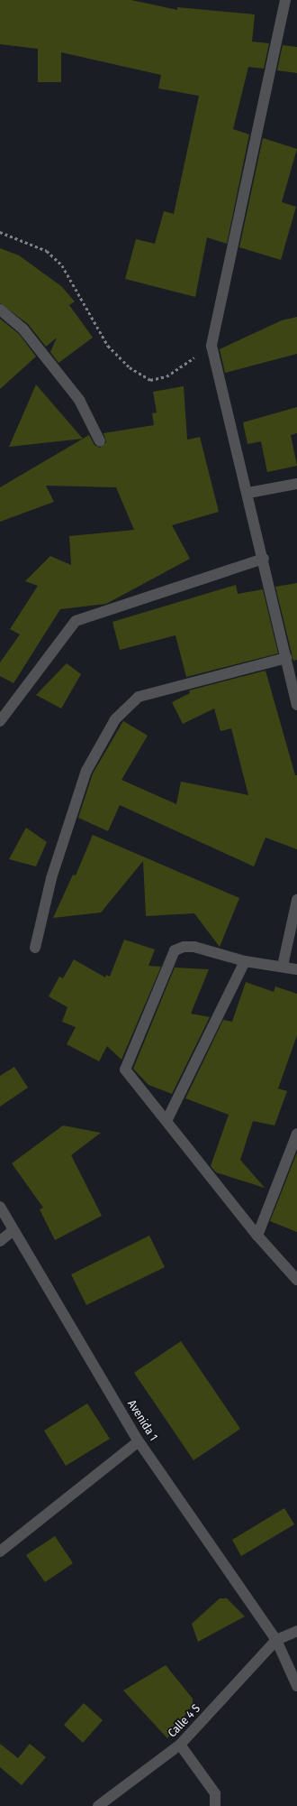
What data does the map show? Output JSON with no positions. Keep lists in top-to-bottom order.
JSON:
{
  "streets": {
    "street": ["Avenida 1", "Calle 4 S"]
  },
  "crossings": [
    ["Avenida 1", "Calle 4 S"]
  ]
}
